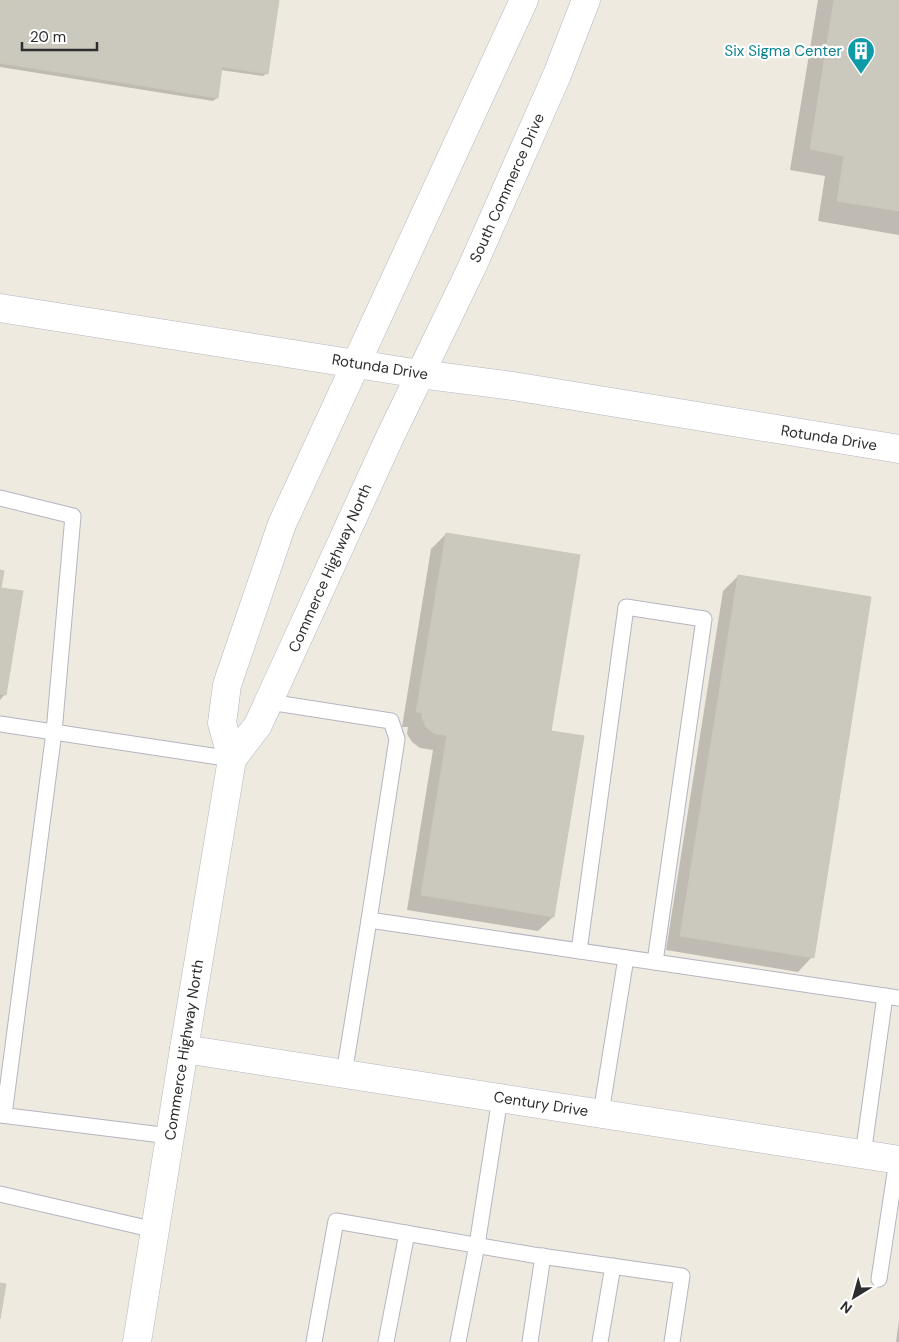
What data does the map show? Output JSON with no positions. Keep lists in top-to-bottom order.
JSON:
{
  "streets": {
    "street": [
      "South Commerce Drive",
      "Rotunda Drive",
      "Commerce Highway North",
      "Century Drive"
    ]
  },
  "crossings": [
    ["South Commerce Drive", "Rotunda Drive"],
    ["South Commerce Drive", "Commerce Highway North"],
    ["Rotunda Drive", "Commerce Highway North"],
    ["Commerce Highway North", "Century Drive"]
  ],
  "places": {
    "building": ["Six Sigma Center"]
  },
  "scale_bar": "20 m",
  "north": "bottom left"
}
